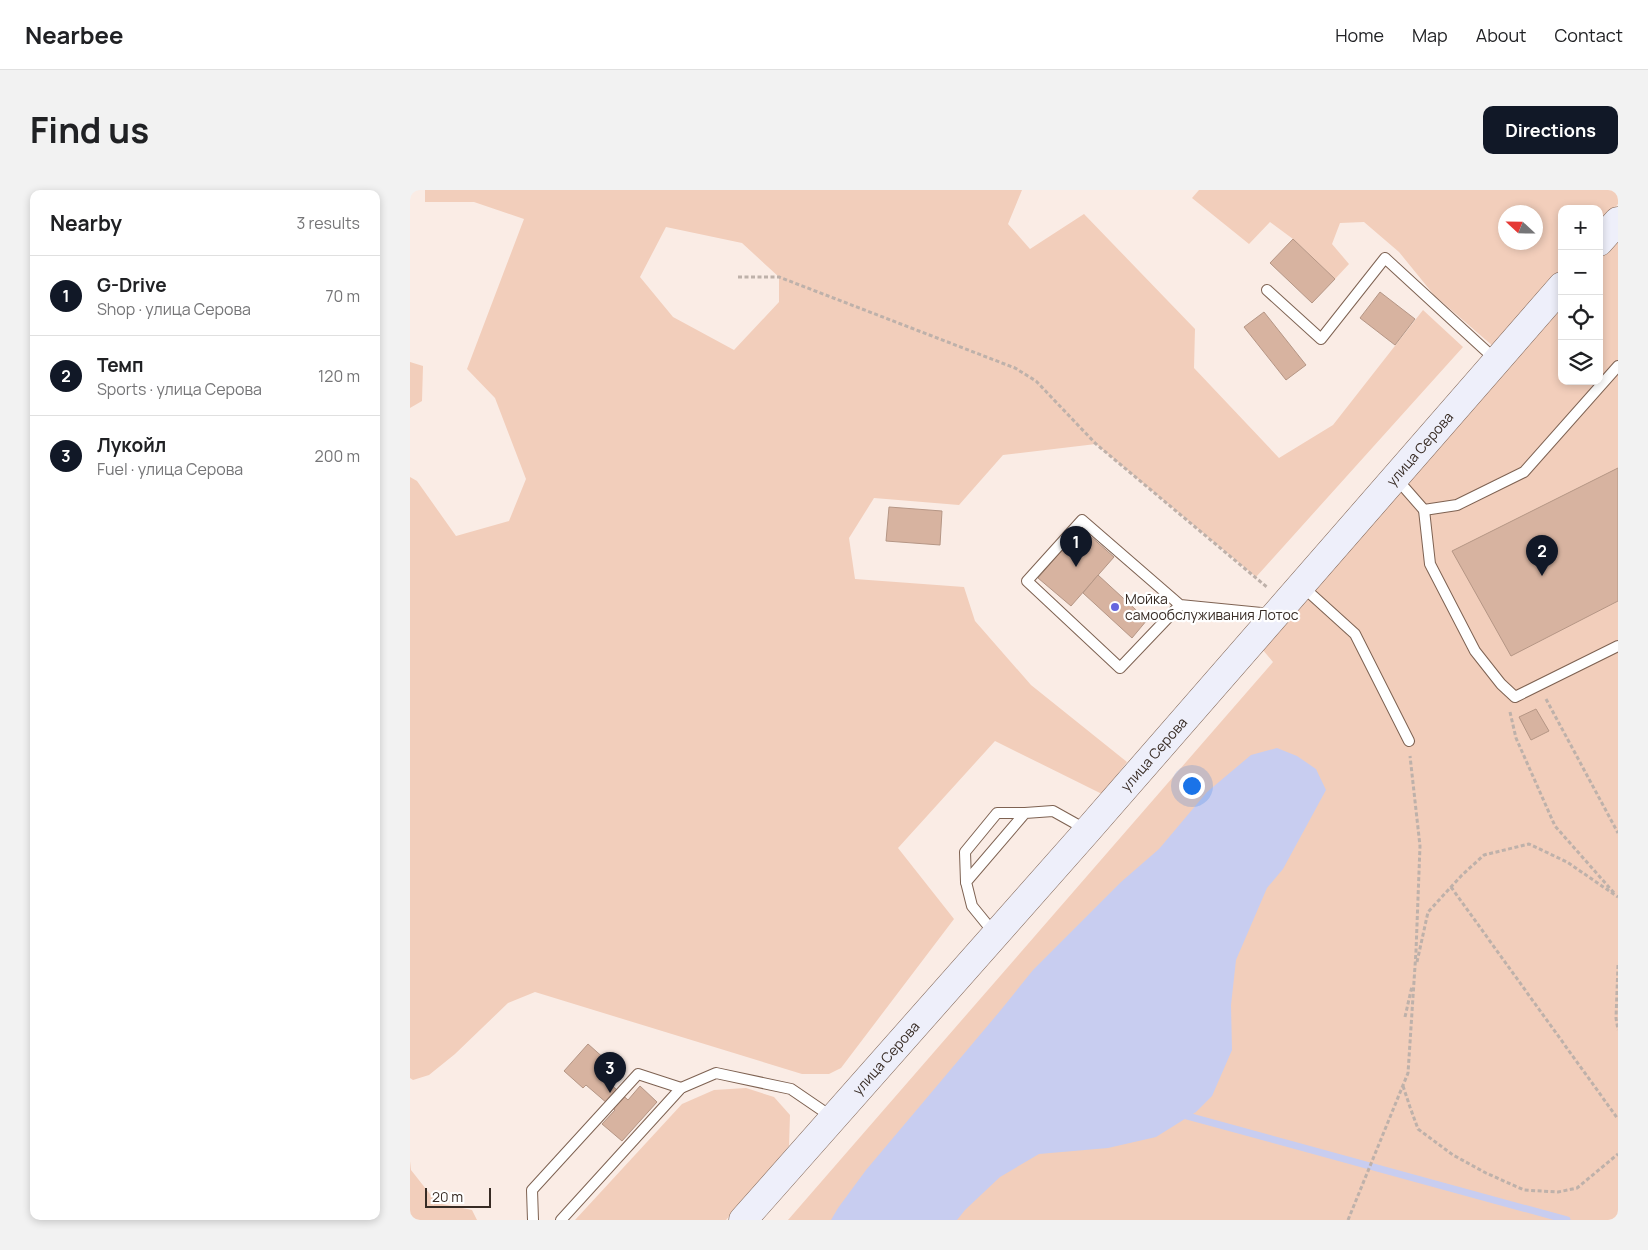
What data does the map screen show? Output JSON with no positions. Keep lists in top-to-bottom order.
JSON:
{
  "streets": {
    "main road": ["улица Серова"]
  },
  "places": ["Мойка самообслуживания Лотос"],
  "scale_bar": "20 m",
  "north": "left",
  "page": {
    "header": "Nearbee",
    "nav": [
      "Home",
      "Map",
      "About",
      "Contact"
    ],
    "title": "Find us",
    "buttons": "Directions",
    "heading": ["Nearby", "3 results"],
    "map_buttons": ["+", "−"],
    "list": [
      {
        "mark": "1",
        "name": "G-Drive",
        "note": "Shop · улица Серова",
        "value": "70 m"
      },
      {
        "mark": "2",
        "name": "Темп",
        "note": "Sports · улица Серова",
        "value": "120 m"
      },
      {
        "mark": "3",
        "name": "Лукойл",
        "note": "Fuel · улица Серова",
        "value": "200 m"
      }
    ],
    "pins": ["1", "2", "3"],
    "scale": "20 m"
  }
}
